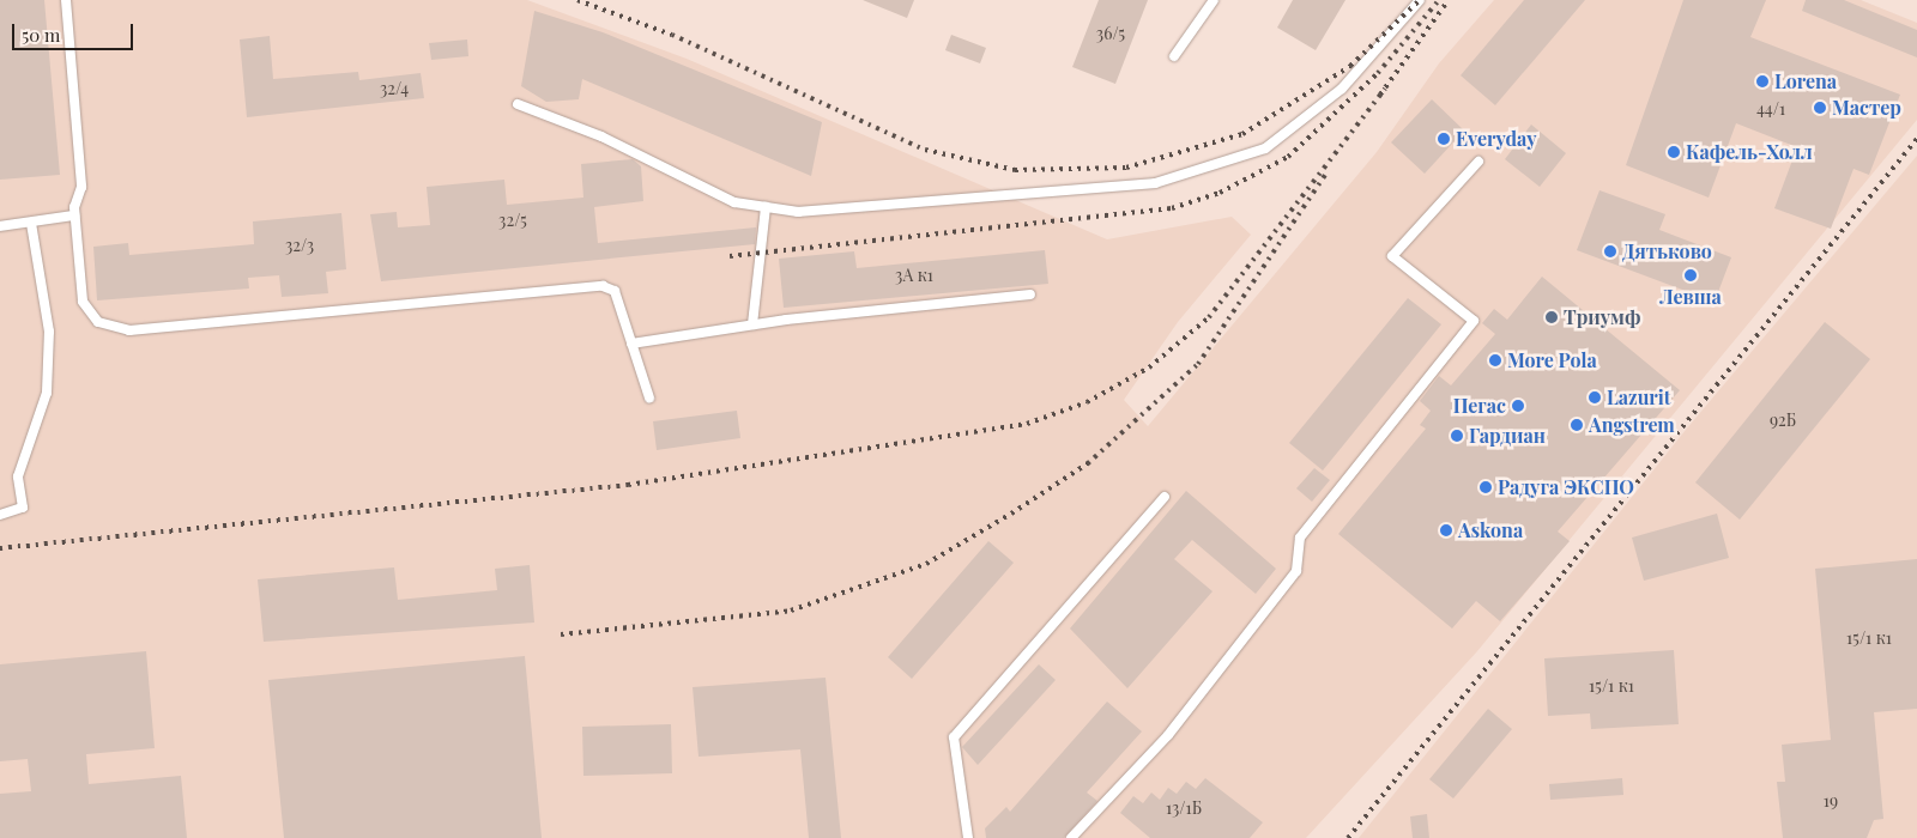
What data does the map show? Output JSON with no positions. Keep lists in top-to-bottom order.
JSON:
{
  "places": [
    "Lorena",
    "Мастер",
    "Everyday",
    "Кафель-Холл",
    "Дятьково",
    "Левша",
    "Триумф",
    "More Pola",
    "Lazurit",
    "Пегас",
    "Angstrem",
    "Гардиан",
    "Радуга ЭКСПО",
    "Askona"
  ],
  "house_numbers": [
    "36/5",
    "32/4",
    "44/1",
    "32/5",
    "32/3",
    "3А к1",
    "92Б",
    "15/1 к1",
    "15/1 к1",
    "19",
    "13/1Б"
  ],
  "scale_bar": "50 m"
}
